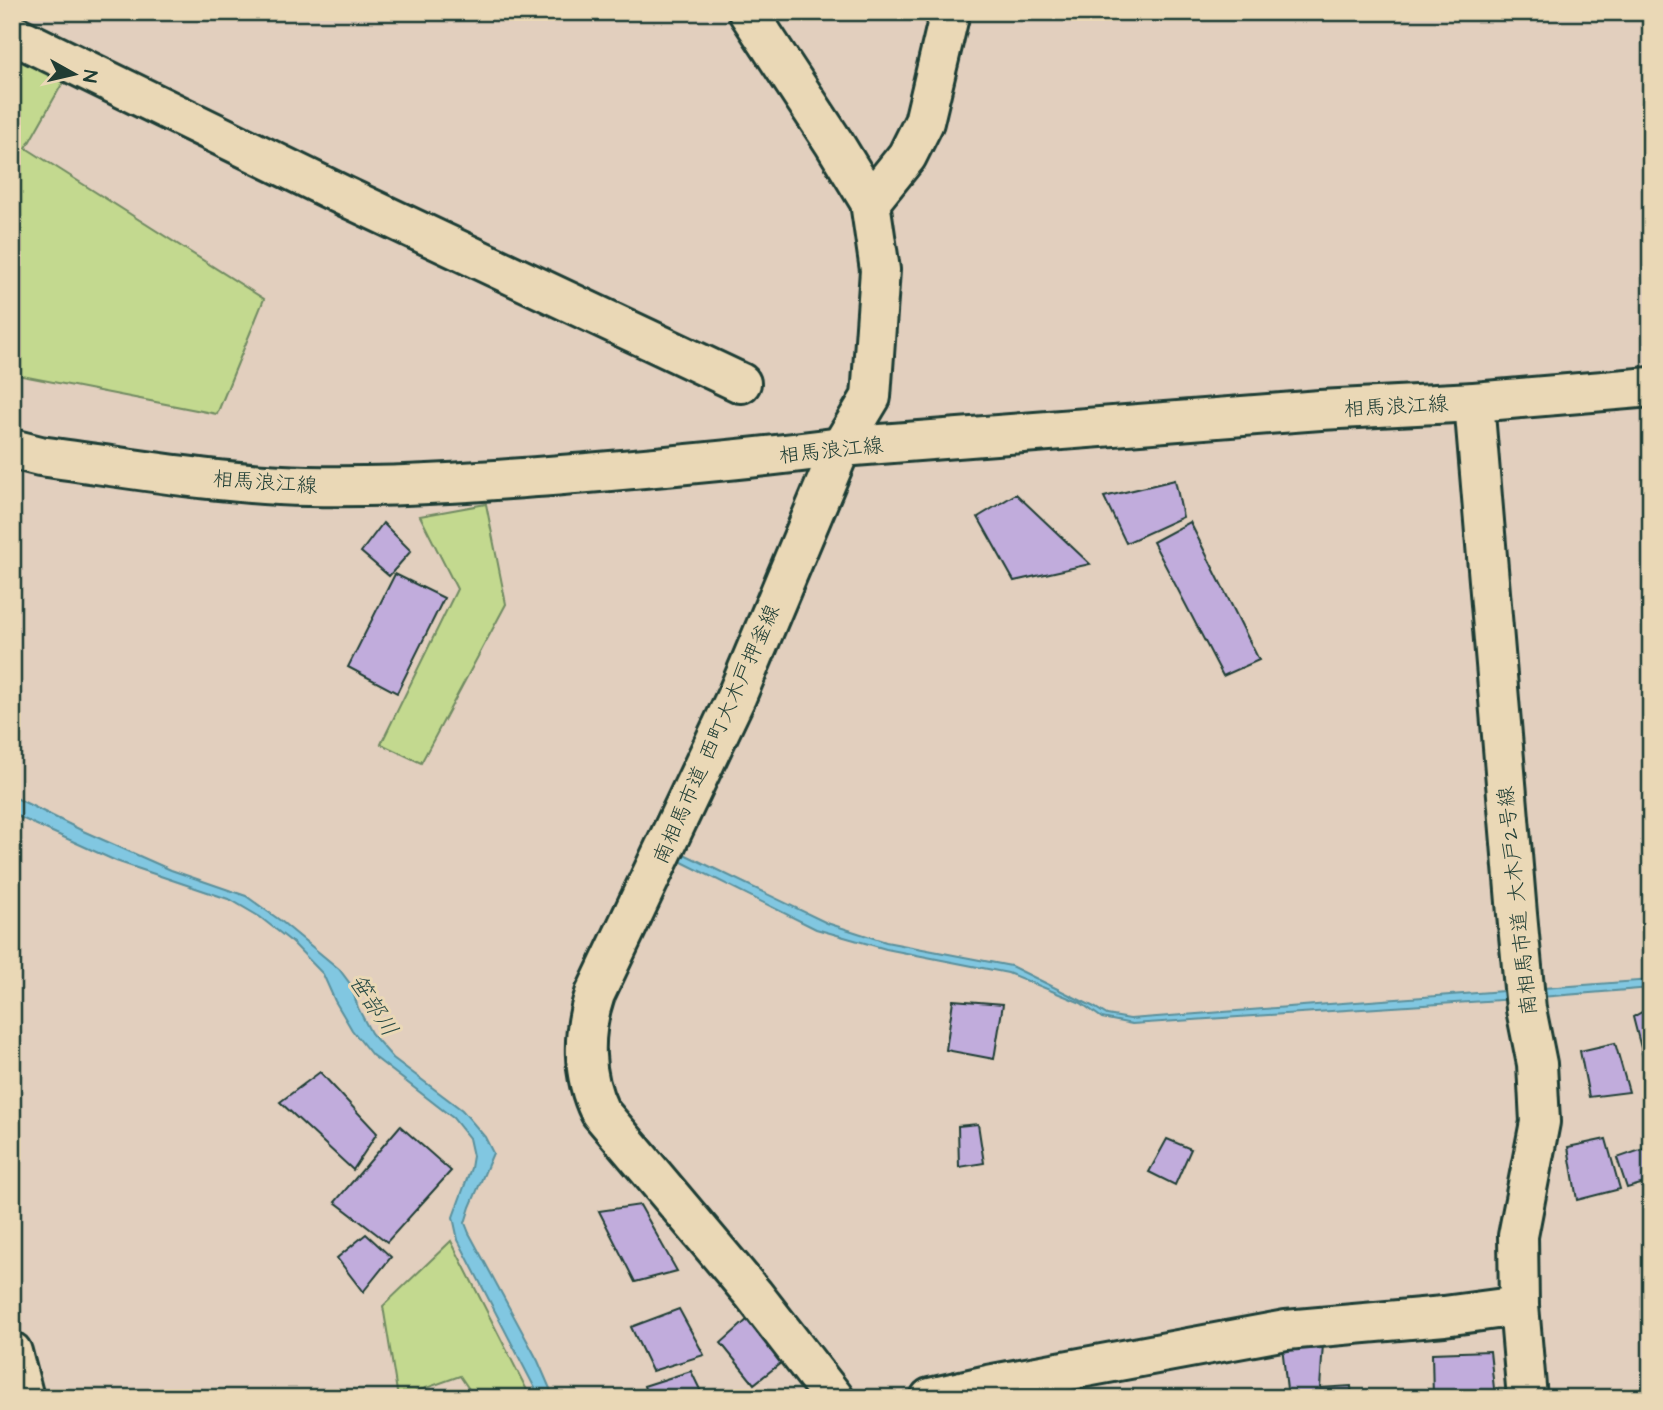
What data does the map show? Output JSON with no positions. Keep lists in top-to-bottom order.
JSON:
{
  "streets": {
    "street": ["相馬浪江線", "南相馬市道 西町大木戸押釜線", "南相馬市道 大木戸2号線"]
  },
  "crossings": [
    ["相馬浪江線", "南相馬市道 西町大木戸押釜線"],
    ["相馬浪江線", "南相馬市道 大木戸2号線"]
  ],
  "water": ["笹部川"],
  "north": "right"
}
